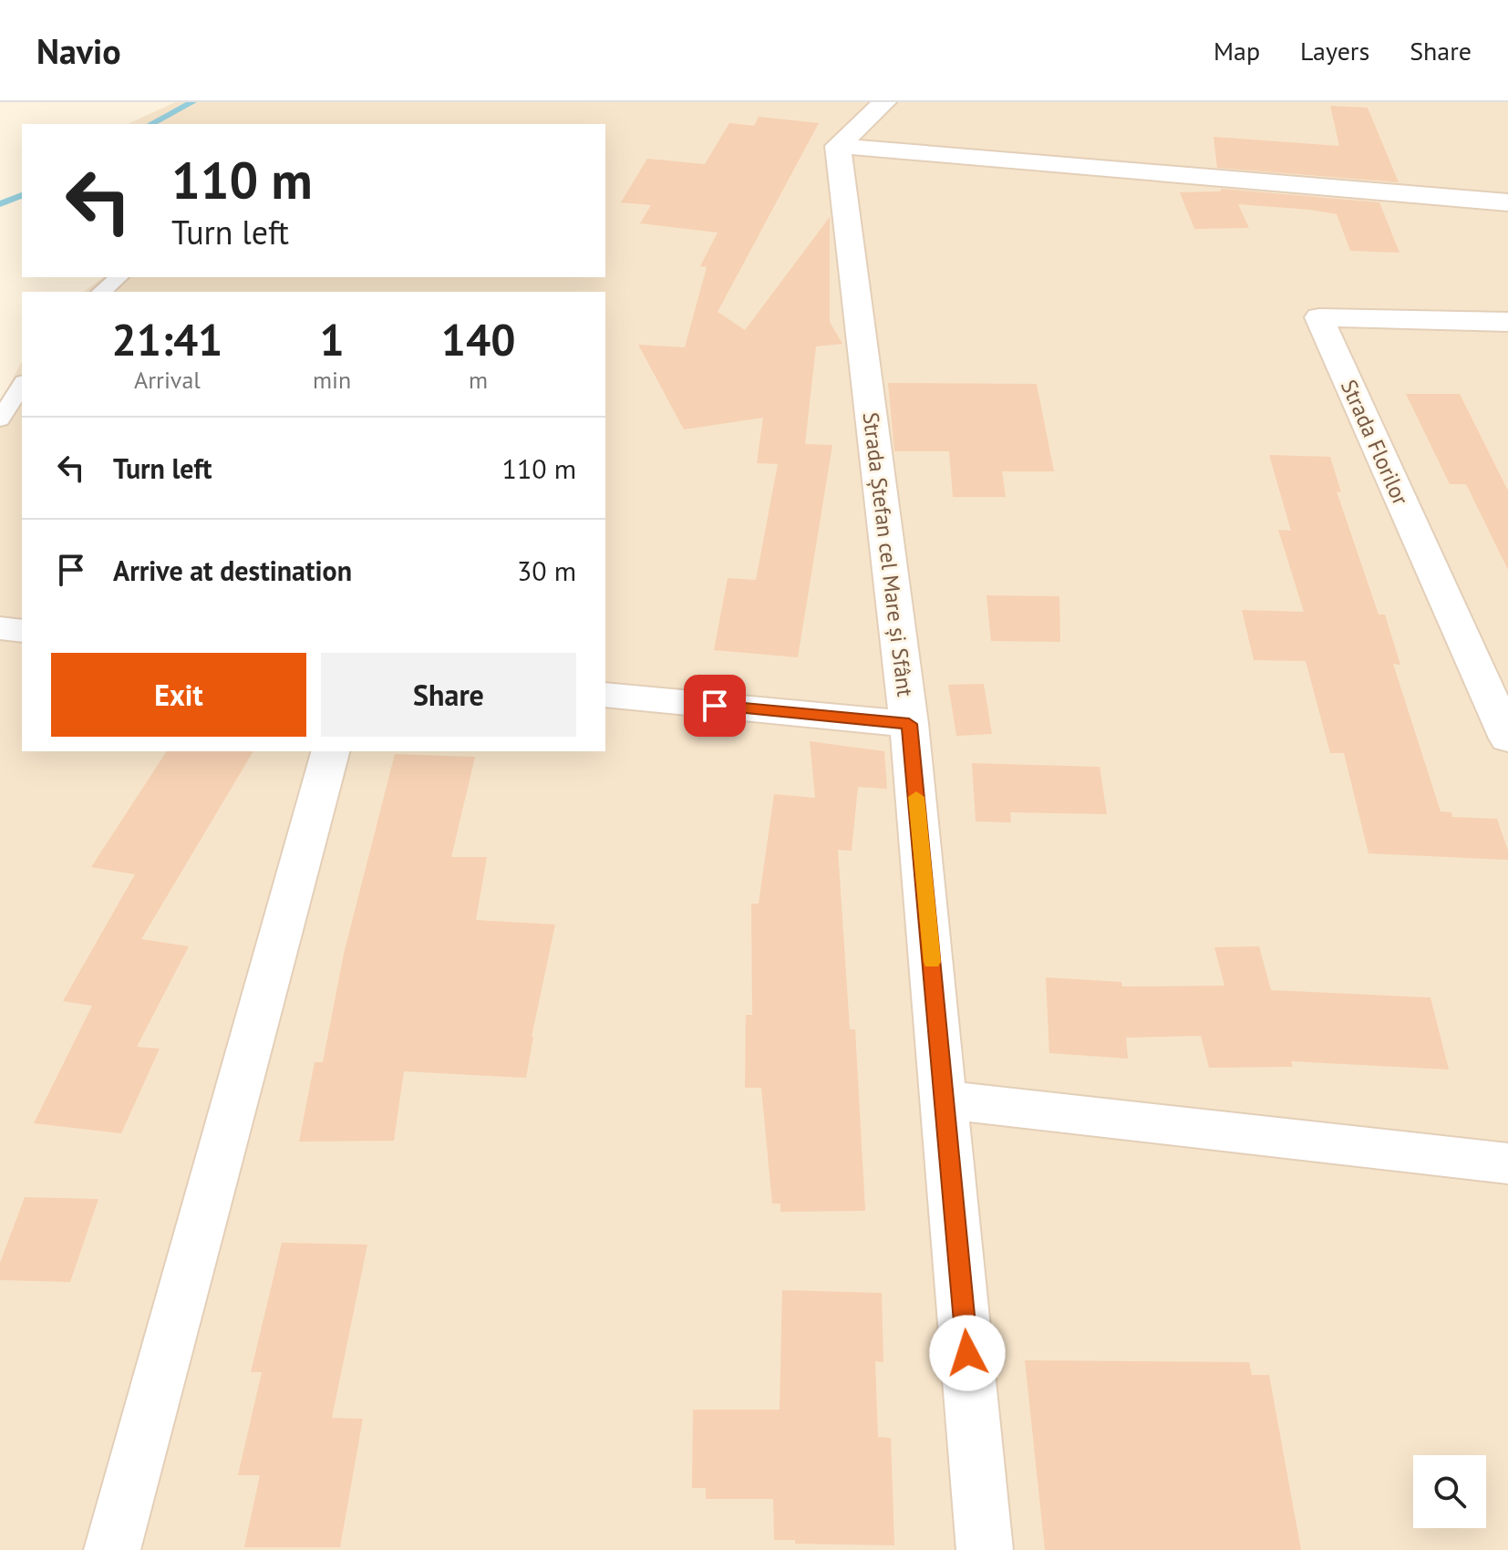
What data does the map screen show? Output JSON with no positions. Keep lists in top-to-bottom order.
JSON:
{
  "streets": {
    "street": ["Strada Florilor", "Strada Ștefan cel Mare și Sfânt"]
  },
  "page": {
    "header": "Navio",
    "nav": ["Map", "Layers", "Share"],
    "turn": ["110 m", "Turn left"],
    "eta": [
      "21:41",
      "Arrival",
      "1",
      "min",
      "140",
      "m"
    ],
    "list": [
      {
        "name": "Turn left",
        "value": "110 m"
      },
      {
        "name": "Arrive at destination",
        "value": "30 m"
      }
    ],
    "buttons": ["Exit", "Share"]
  }
}
